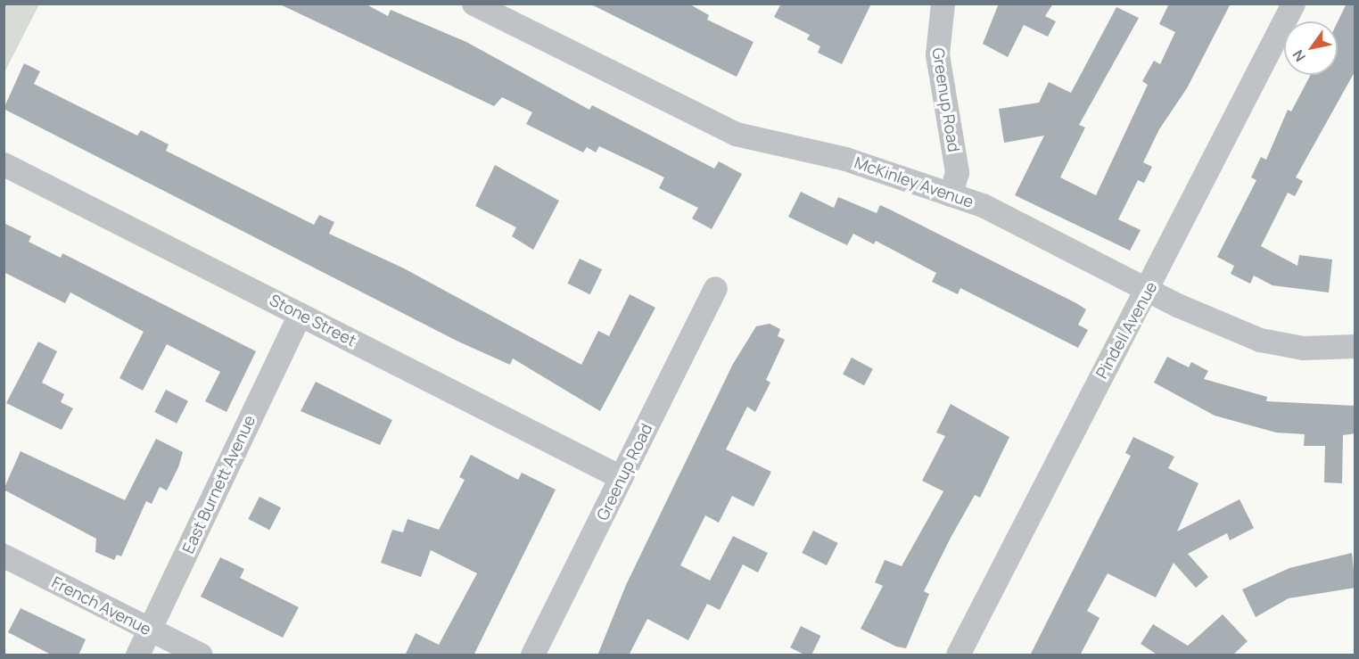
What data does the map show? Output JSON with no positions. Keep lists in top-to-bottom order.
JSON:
{
  "streets": {
    "street": [
      "Greenup Road",
      "McKinley Avenue",
      "Stone Street",
      "Pindell Avenue",
      "East Burnett Avenue",
      "French Avenue"
    ]
  },
  "crossings": [
    ["Greenup Road", "McKinley Avenue"],
    ["Greenup Road", "Stone Street"],
    ["McKinley Avenue", "Pindell Avenue"],
    ["Stone Street", "East Burnett Avenue"],
    ["East Burnett Avenue", "French Avenue"]
  ],
  "north": "bottom left"
}
